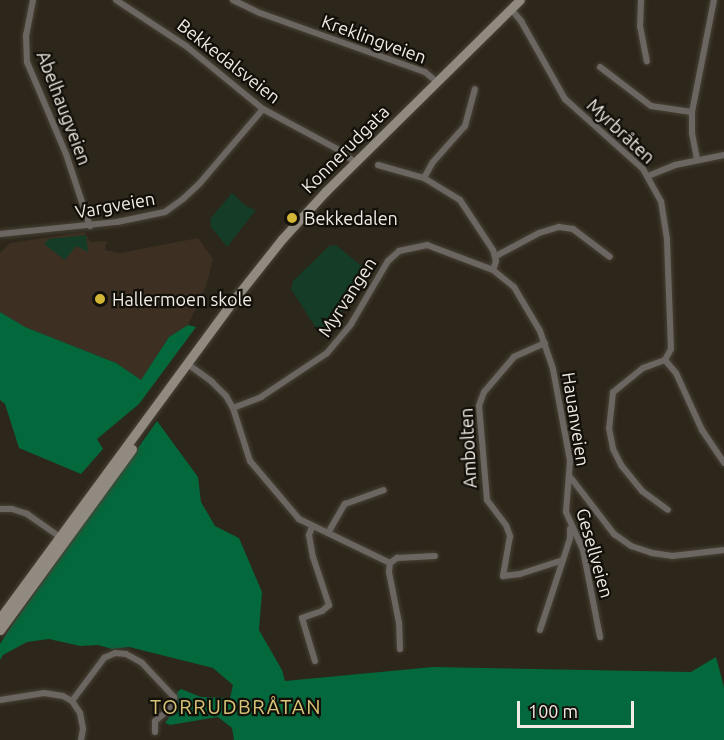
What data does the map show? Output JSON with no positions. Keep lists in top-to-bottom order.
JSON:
{
  "streets": {
    "main road": ["Konnerudgata"],
    "street": [
      "Kreklingveien",
      "Bekkedalsveien",
      "Abelhaugveien",
      "Myrbråten",
      "Vargveien",
      "Myrvangen",
      "Hauanveien",
      "Ambolten",
      "Gesellveien"
    ]
  },
  "crossings": [
    ["Kreklingveien", "Konnerudgata"],
    ["Bekkedalsveien", "Konnerudgata"],
    ["Bekkedalsveien", "Vargveien"],
    ["Abelhaugveien", "Vargveien"],
    ["Myrbråten", "Konnerudgata"],
    ["Myrvangen", "Hauanveien"],
    ["Hauanveien", "Ambolten"],
    ["Hauanveien", "Gesellveien"]
  ],
  "districts": ["TORRUDBRÅTAN"],
  "places": ["Bekkedalen", "Hallermoen skole"],
  "scale_bar": "100 m"
}
